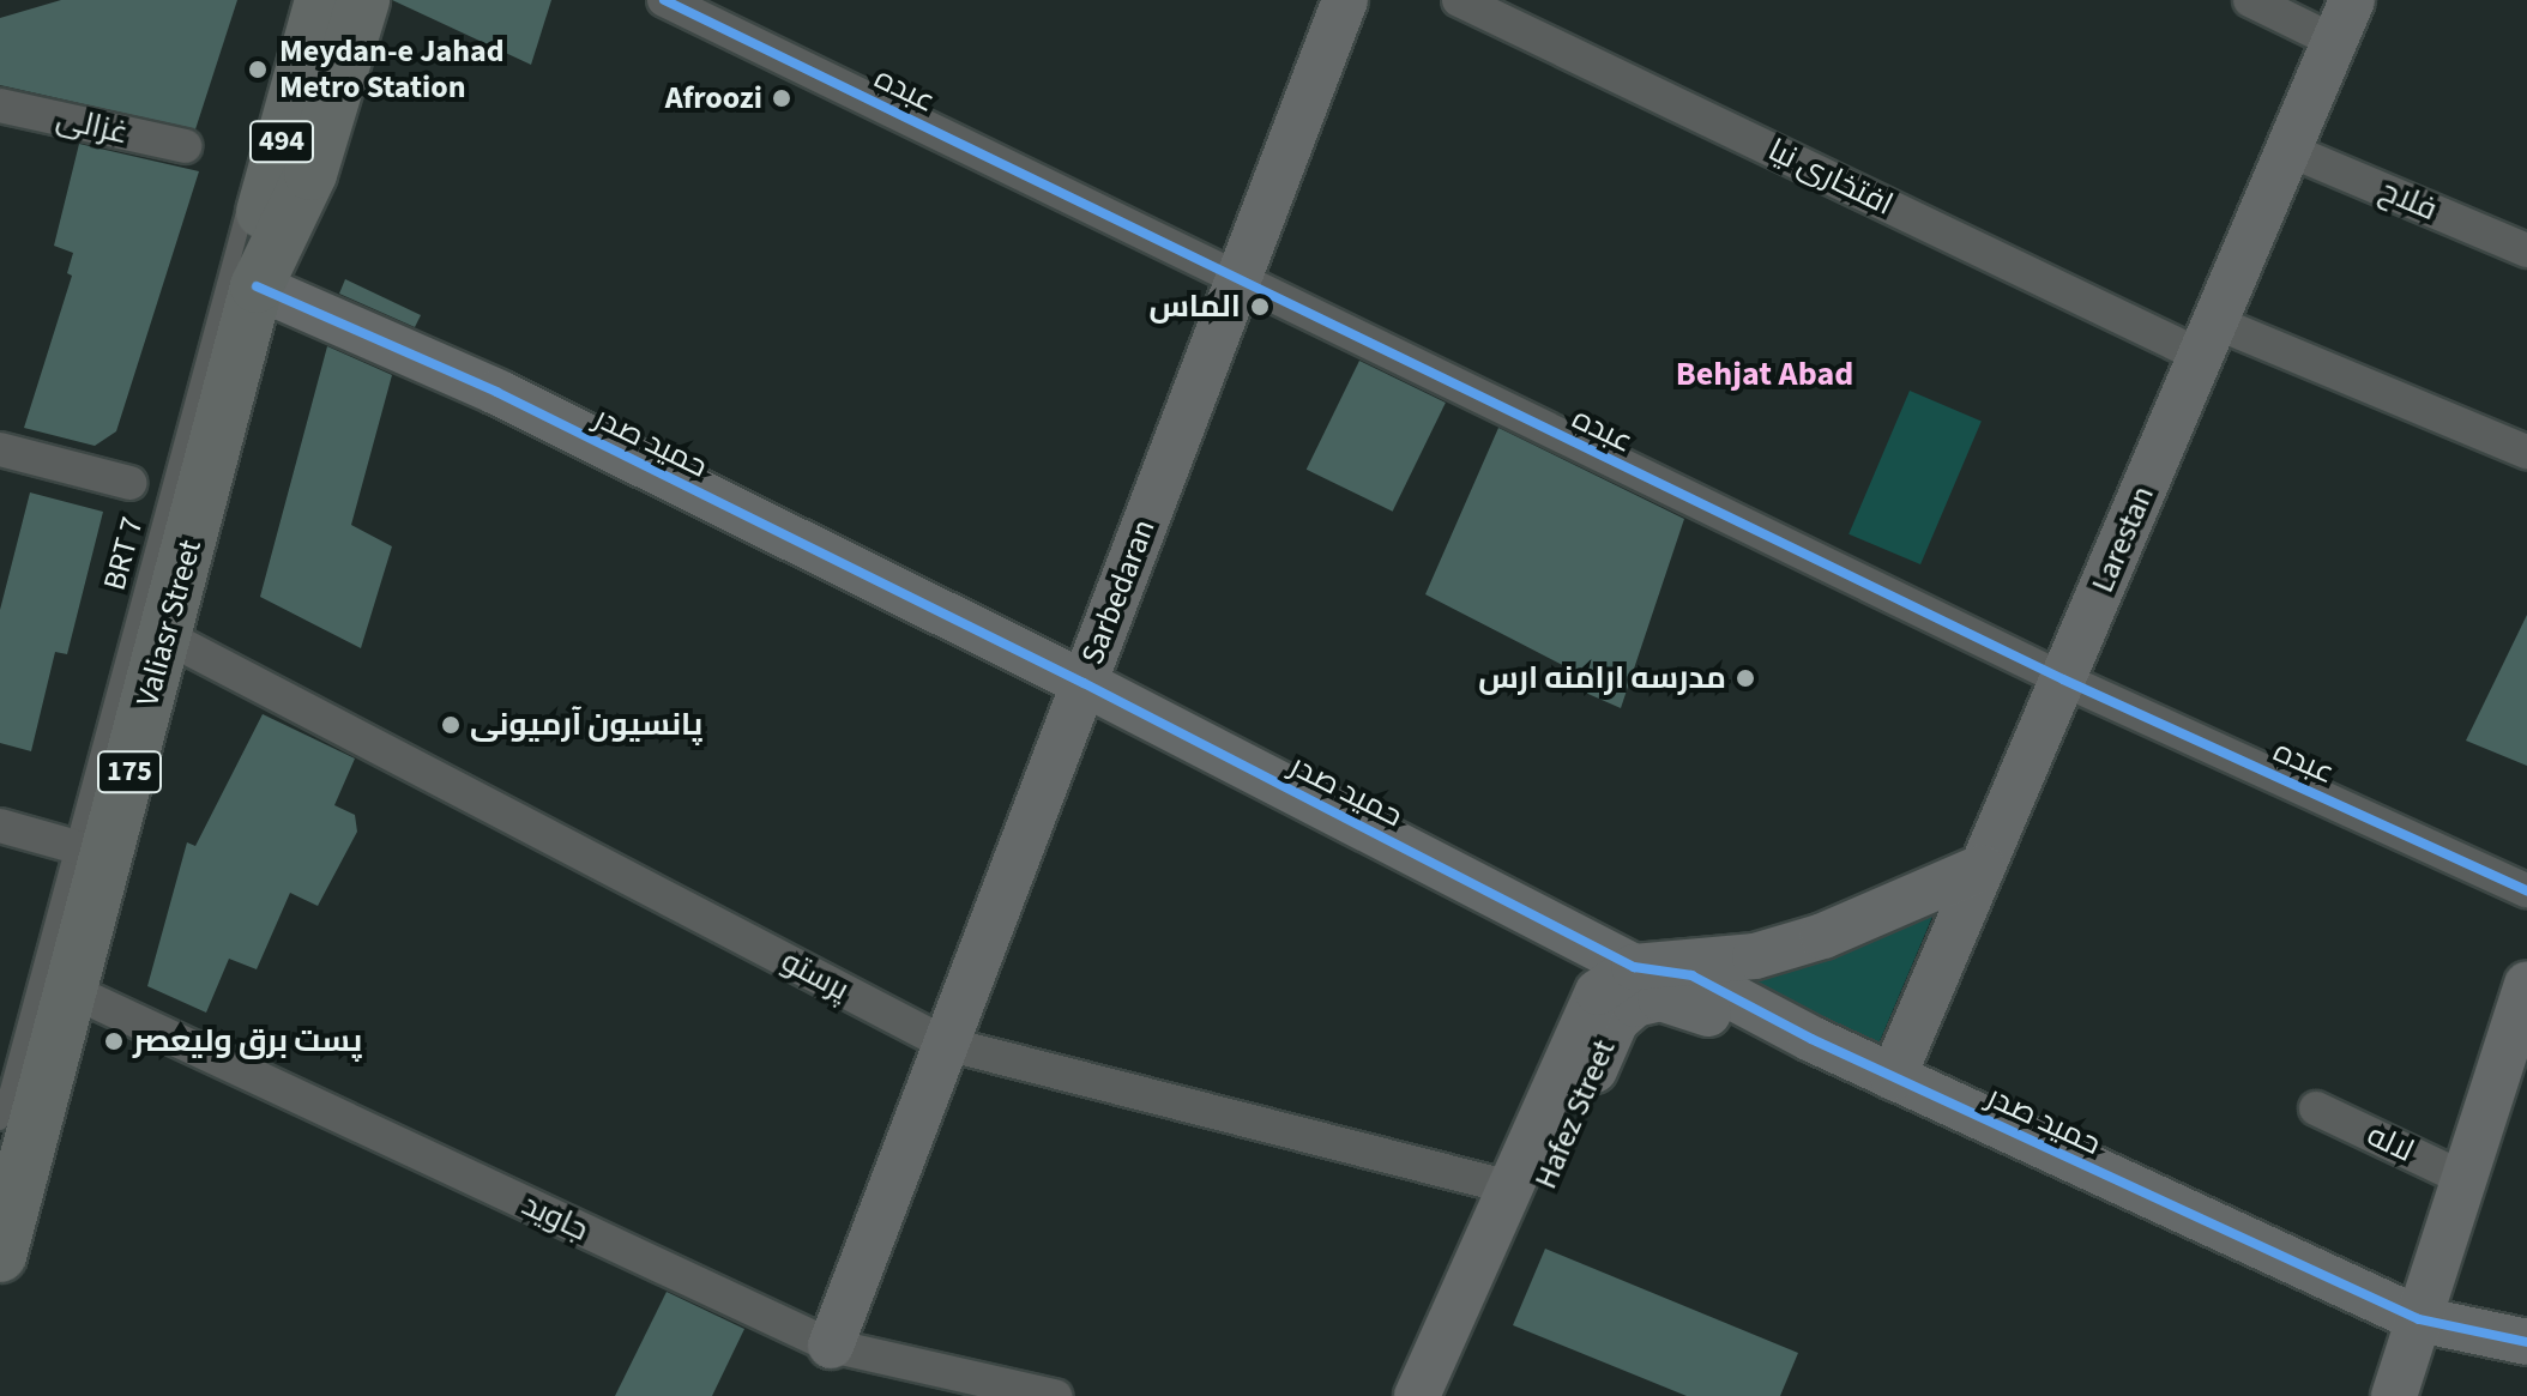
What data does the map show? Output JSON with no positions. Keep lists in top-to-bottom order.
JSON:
{
  "streets": {
    "main road": ["494", "Valiasr Street", "175"],
    "street": [
      "عبده",
      "غزالی",
      "افتخاری نیا",
      "فلاح",
      "حمید صدر",
      "Larestan",
      "Sarbedaran",
      "پرستو",
      "Hafez Street",
      "لاله",
      "جاوید"
    ],
    "lane": ["BRT 7"]
  },
  "crossings": [
    ["عبده", "Larestan"],
    ["عبده", "Sarbedaran"],
    ["494", "حمید صدر"],
    ["494", "Valiasr Street"],
    ["افتخاری نیا", "Larestan"],
    ["فلاح", "Larestan"],
    ["حمید صدر", "Larestan"],
    ["حمید صدر", "Sarbedaran"],
    ["حمید صدر", "Valiasr Street"],
    ["حمید صدر", "Hafez Street"],
    ["BRT 7", "Valiasr Street"],
    ["Sarbedaran", "پرستو"],
    ["Sarbedaran", "جاوید"],
    ["Valiasr Street", "پرستو"],
    ["Valiasr Street", "جاوید"],
    ["پرستو", "Hafez Street"]
  ],
  "districts": ["Behjat Abad"],
  "places": [
    "Meydan-e Jahad Metro Station",
    "Afroozi",
    "الماس",
    "مدرسه ارامنه ارس",
    "پانسیون آرمیونی",
    "پست برق ولیعصر"
  ]
}
